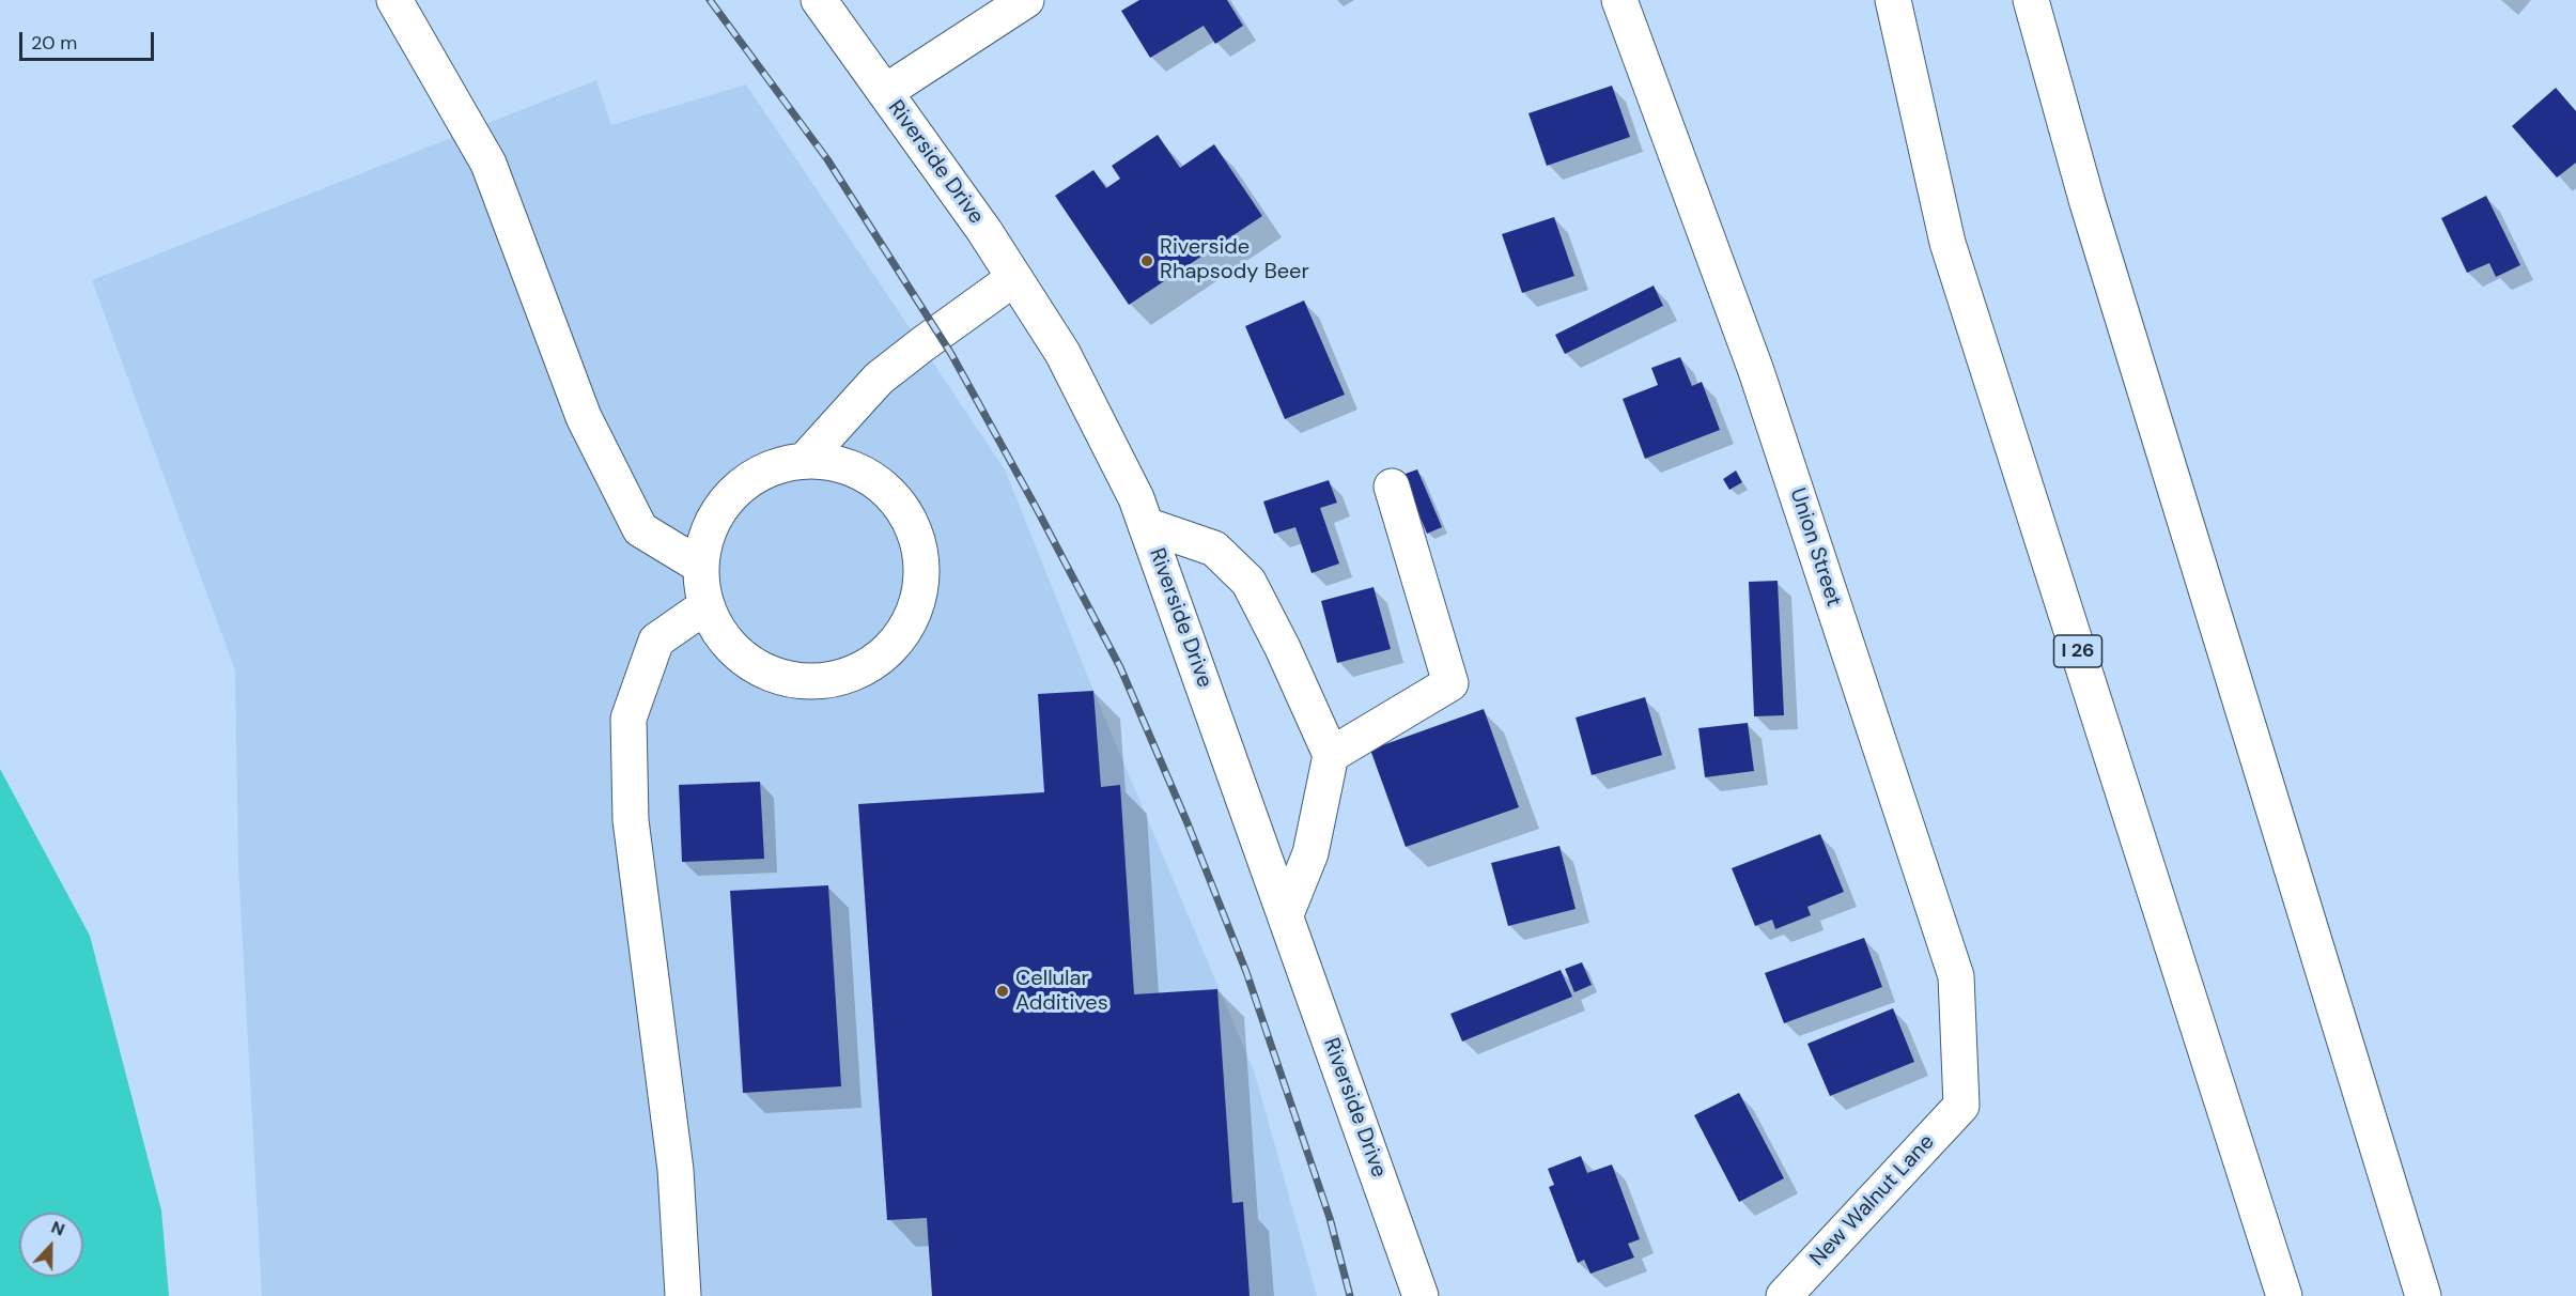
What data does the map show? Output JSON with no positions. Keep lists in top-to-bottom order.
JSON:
{
  "streets": {
    "main road": [
      "Riverside Drive",
      "Union Street",
      "I 26",
      "New Walnut Lane"
    ]
  },
  "crossings": [
    ["Union Street", "New Walnut Lane"]
  ],
  "places": ["Riverside Rhapsody Beer", "Cellular Additives"],
  "scale_bar": "20 m",
  "north": "top"
}
